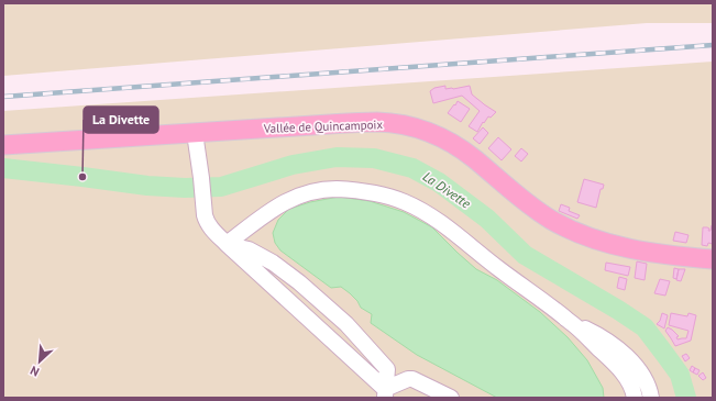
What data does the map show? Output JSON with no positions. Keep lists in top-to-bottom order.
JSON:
{
  "streets": {
    "main road": ["Vallée de Quincampoix"]
  },
  "water": ["La Divette"],
  "places": ["La Divette"],
  "north": "bottom left"
}
